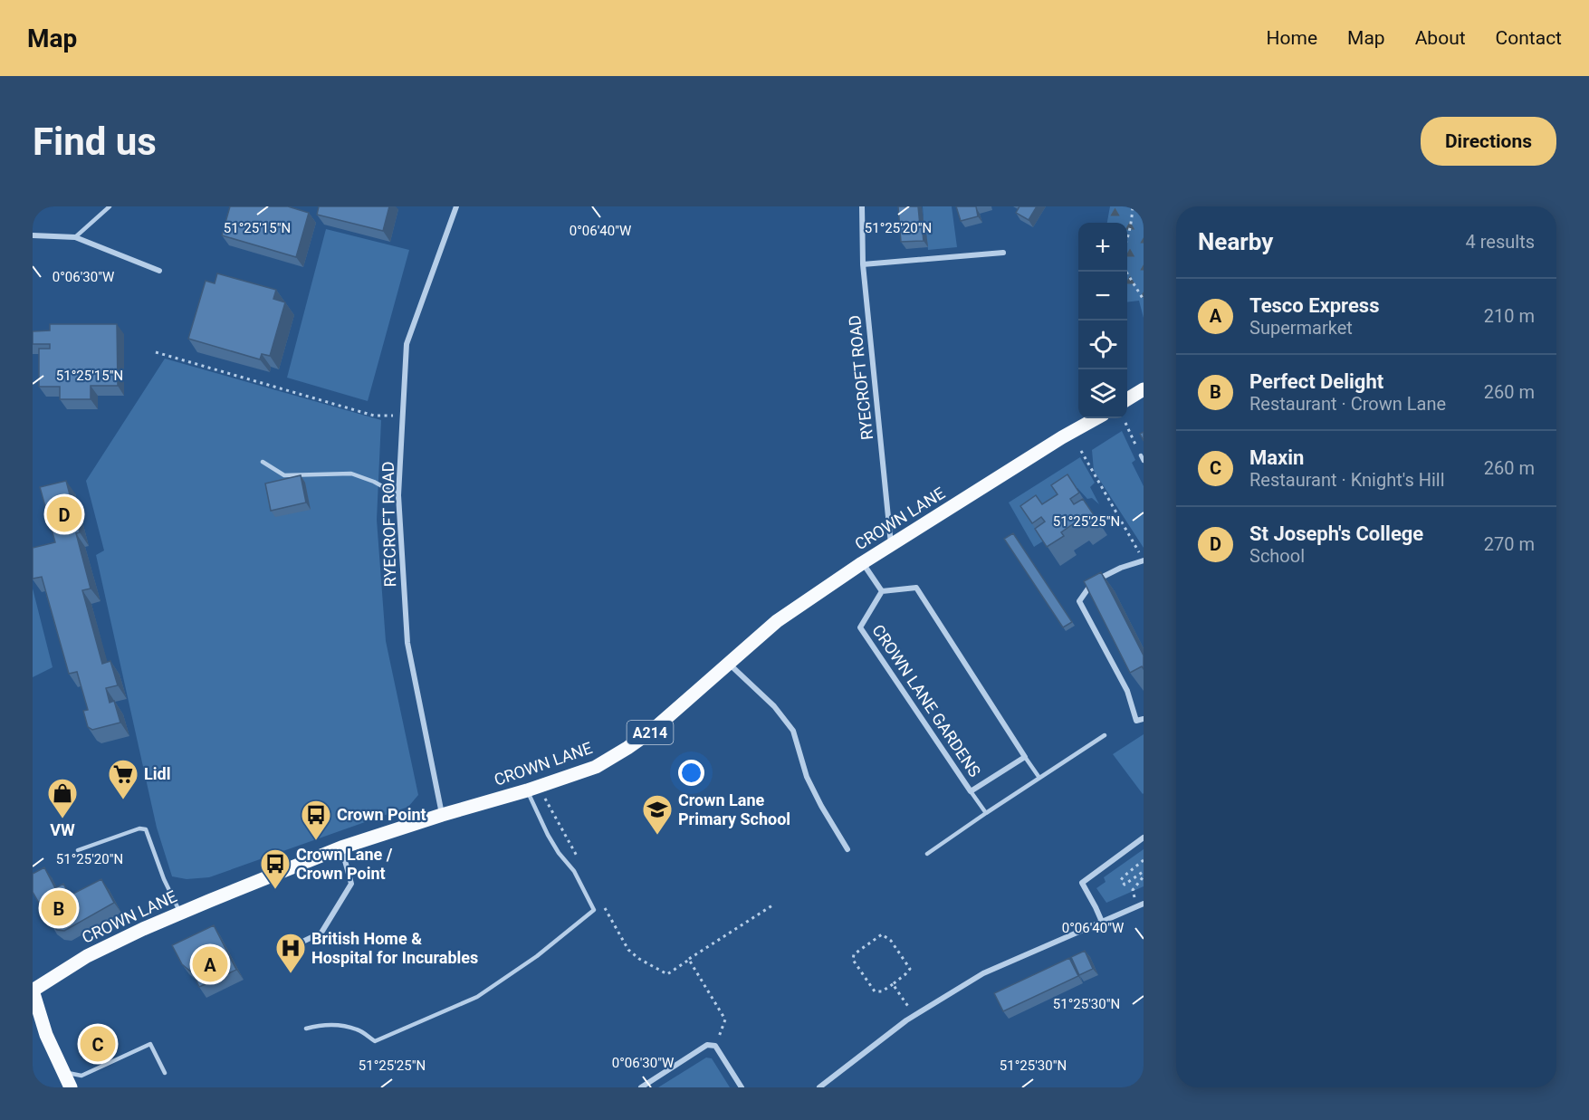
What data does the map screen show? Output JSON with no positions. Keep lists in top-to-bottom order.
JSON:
{
  "streets": {
    "main road": ["CROWN LANE", "A214"],
    "street": ["RYECROFT ROAD", "CROWN LANE GARDENS"]
  },
  "crossings": [
    ["RYECROFT ROAD", "CROWN LANE"]
  ],
  "places": {
    "supermarket": ["Lidl"],
    "shop": ["VW"],
    "school or university": ["Crown Lane Primary School"],
    "bus stop": ["Crown Point", "Crown Lane / Crown Point"],
    "hospital": ["British Home & Hospital for Incurables"]
  },
  "page": {
    "header": "Map",
    "nav": [
      "Home",
      "Map",
      "About",
      "Contact"
    ],
    "buttons": "Directions",
    "title": "Find us",
    "heading": ["Nearby", "4 results"],
    "map_buttons": ["+", "−"],
    "list": [
      {
        "mark": "A",
        "name": "Tesco Express",
        "note": "Supermarket",
        "value": "210 m"
      },
      {
        "mark": "B",
        "name": "Perfect Delight",
        "note": "Restaurant · Crown Lane",
        "value": "260 m"
      },
      {
        "mark": "C",
        "name": "Maxin",
        "note": "Restaurant · Knight's Hill",
        "value": "260 m"
      },
      {
        "mark": "D",
        "name": "St Joseph's College",
        "note": "School",
        "value": "270 m"
      }
    ],
    "pins": [
      "D",
      "B",
      "A",
      "C"
    ]
  },
  "coordinates": [
    "51°25'15\"N",
    "51°25'20\"N",
    "0°06'40\"W",
    "0°06'30\"W",
    "51°25'25\"N",
    "51°25'30\"N"
  ]
}
